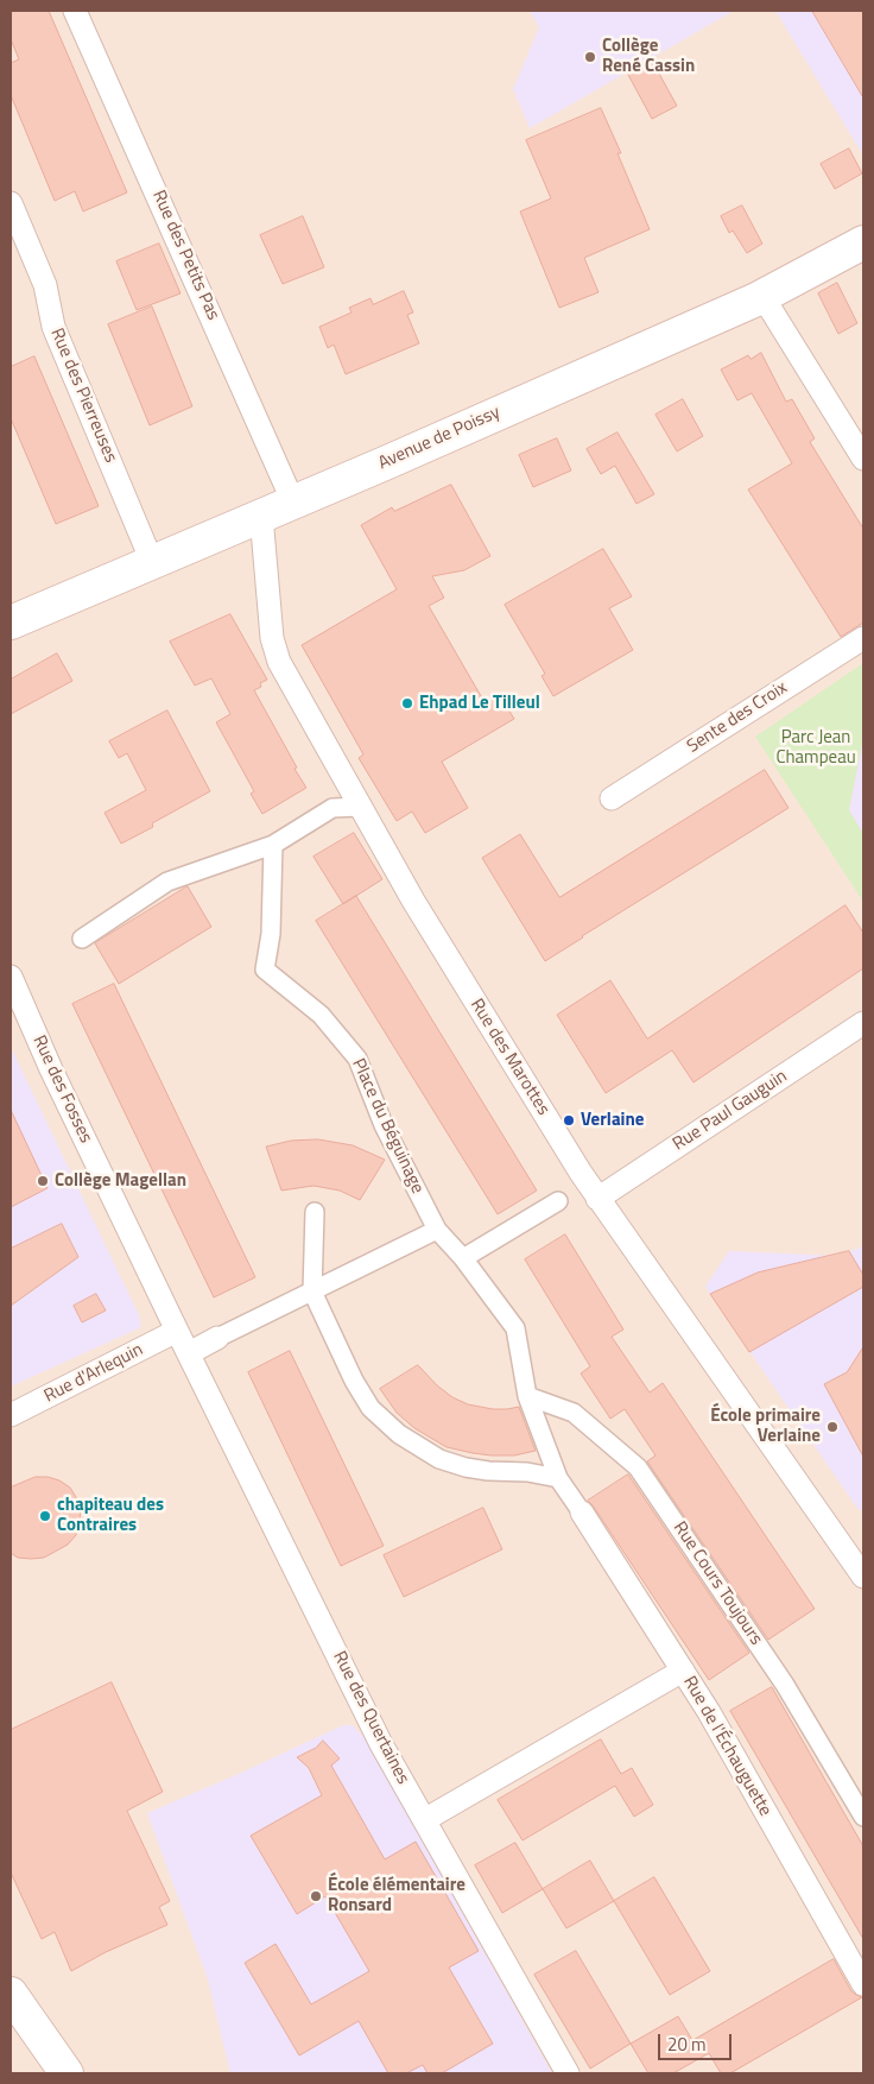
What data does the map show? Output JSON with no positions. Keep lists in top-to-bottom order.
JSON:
{
  "streets": {
    "main road": ["Avenue de Poissy"],
    "street": [
      "Rue des Petits Pas",
      "Rue des Pierreuses",
      "Sente des Croix",
      "Rue des Marottes",
      "Rue des Fosses",
      "Rue Paul Gauguin",
      "Place du Béguinage",
      "Rue d'Arlequin",
      "Rue Cours Toujours",
      "Rue des Quertaines",
      "Rue de l'Échauguette"
    ]
  },
  "crossings": [
    ["Rue des Petits Pas", "Avenue de Poissy"],
    ["Rue des Pierreuses", "Avenue de Poissy"],
    ["Avenue de Poissy", "Rue des Marottes"],
    ["Rue des Marottes", "Rue Paul Gauguin"],
    ["Rue des Fosses", "Rue d'Arlequin"],
    ["Rue des Fosses", "Rue des Quertaines"],
    ["Place du Béguinage", "Rue Cours Toujours"],
    ["Place du Béguinage", "Rue de l'Échauguette"],
    ["Rue d'Arlequin", "Rue des Quertaines"]
  ],
  "parks": ["Parc Jean Champeau"],
  "places": [
    "Collège René Cassin",
    "Ehpad Le Tilleul",
    "Verlaine",
    "Collège Magellan",
    "École primaire Verlaine",
    "chapiteau des Contraires",
    "École élémentaire Ronsard"
  ],
  "scale_bar": "20 m"
}
